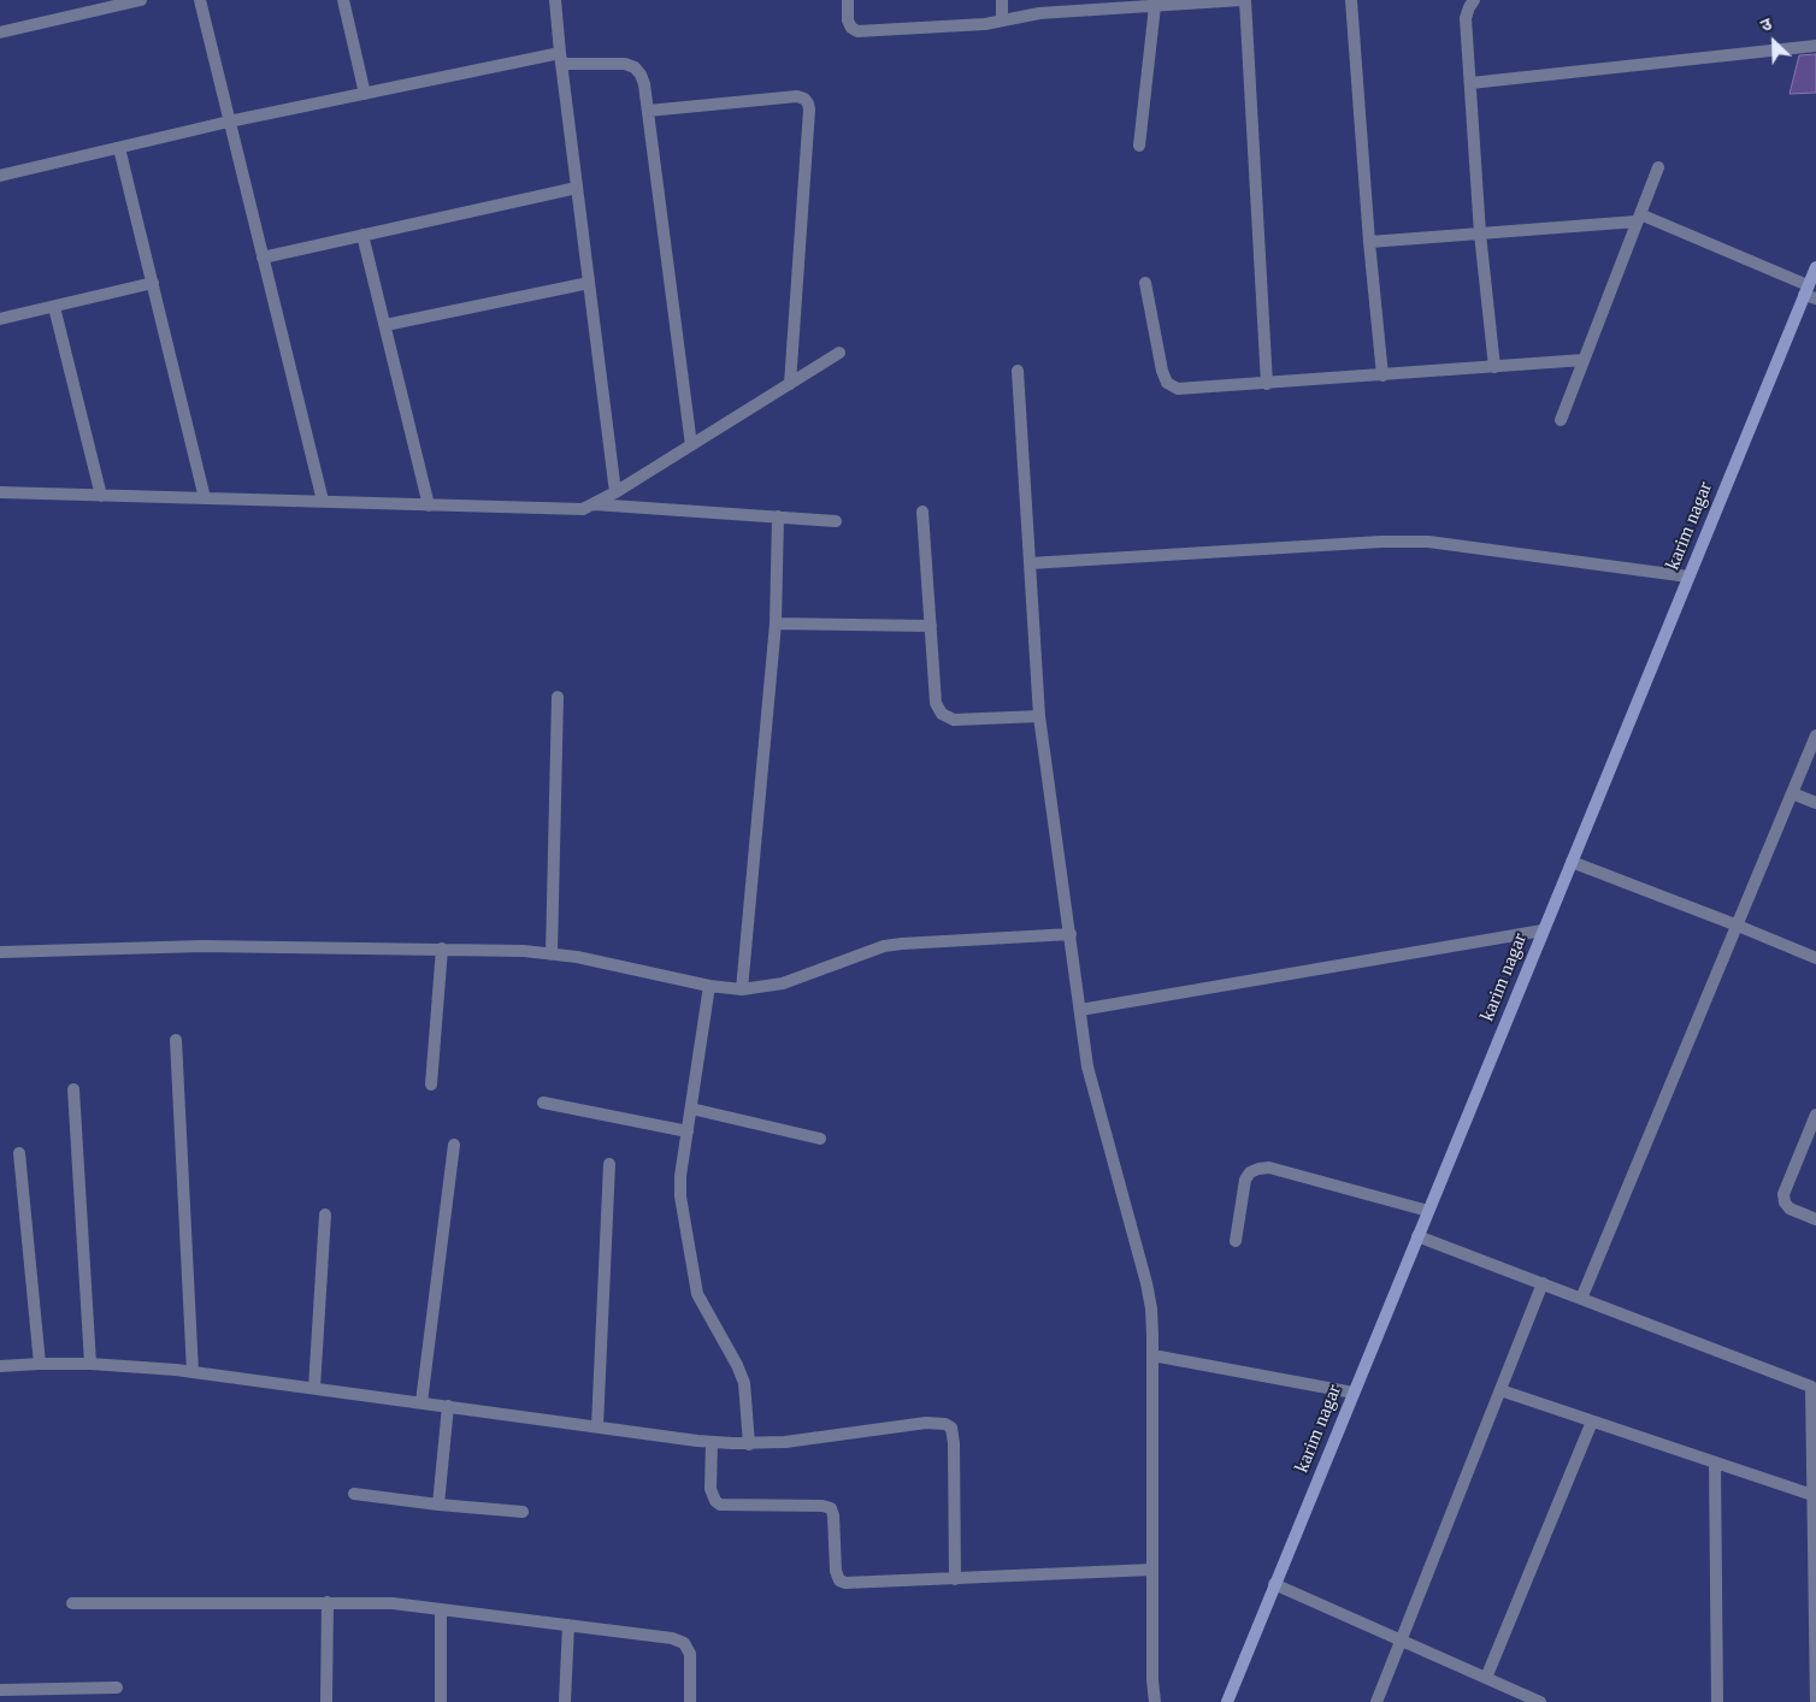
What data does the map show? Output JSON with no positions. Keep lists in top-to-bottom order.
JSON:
{
  "streets": {
    "street": ["karim nagar"]
  },
  "north": "top left"
}
